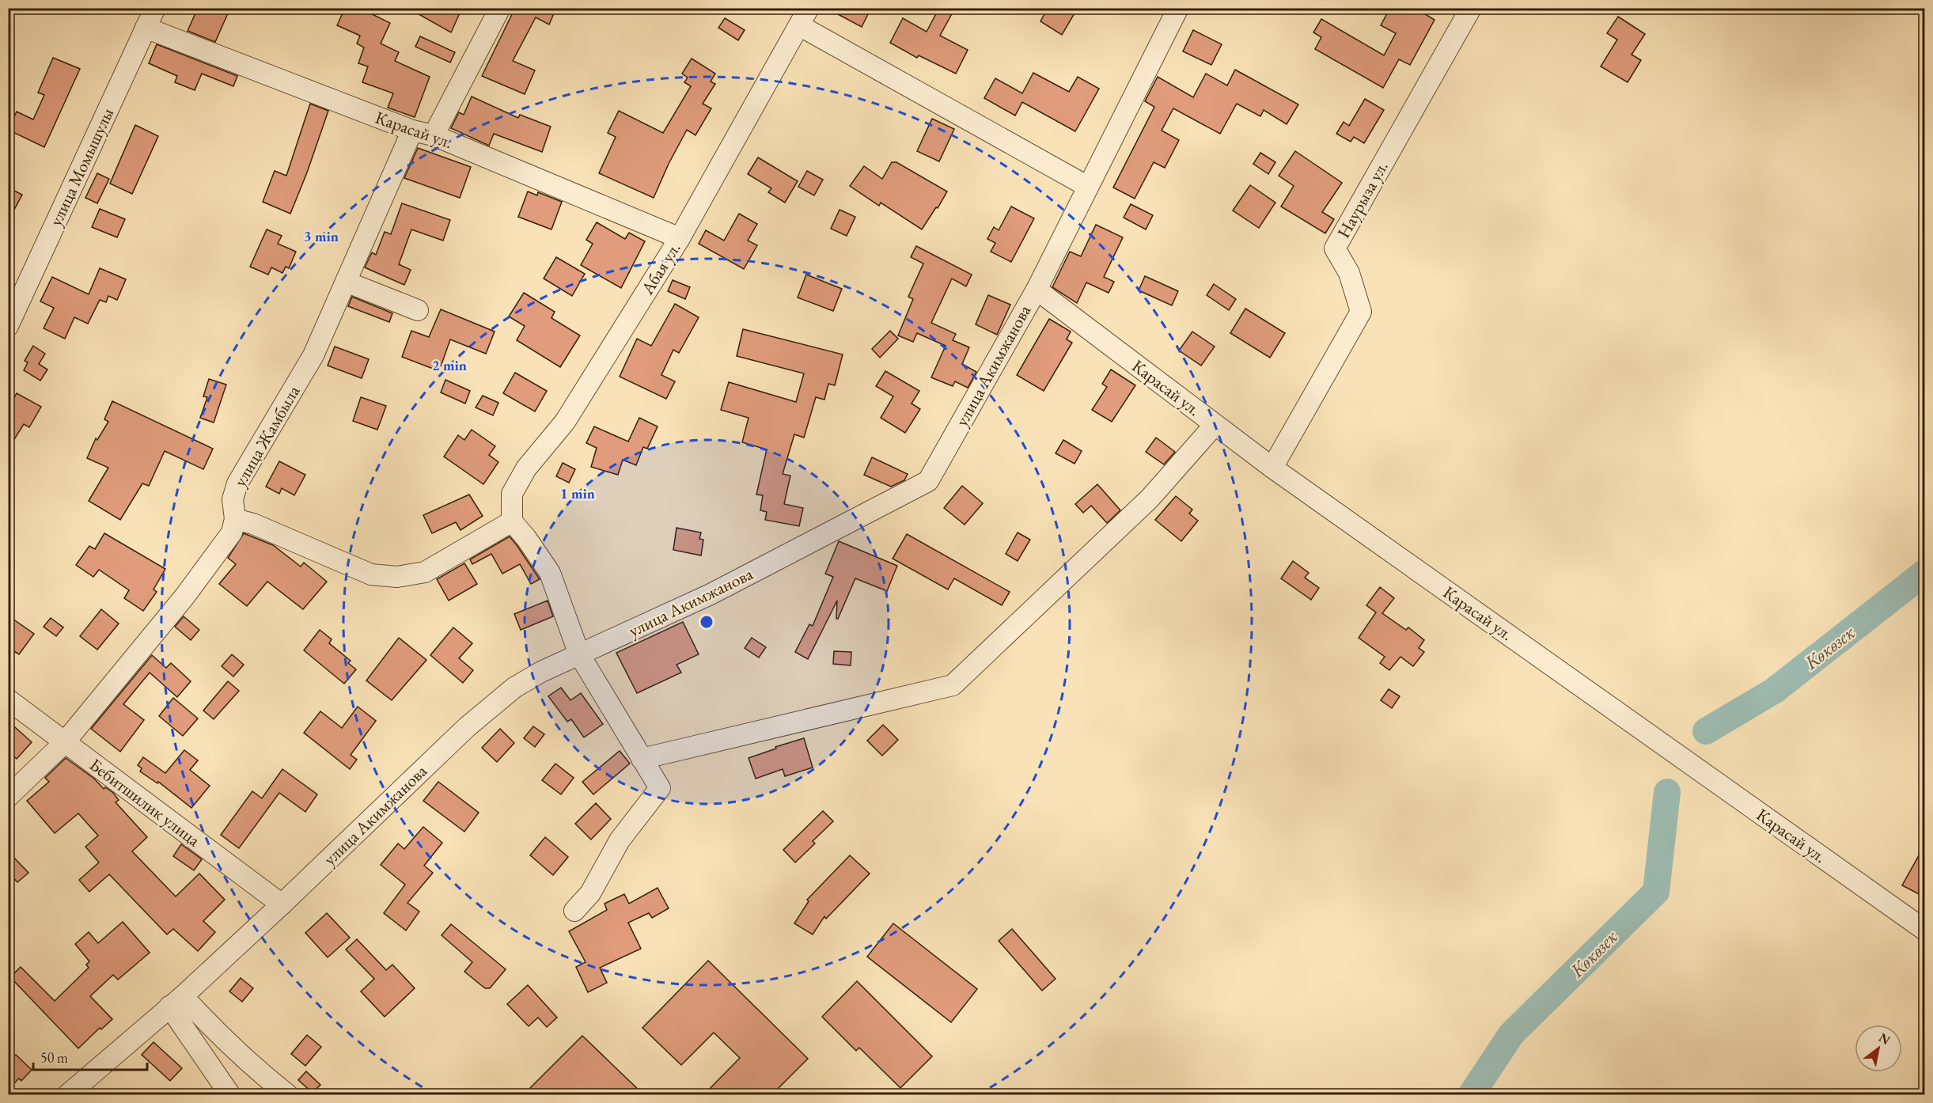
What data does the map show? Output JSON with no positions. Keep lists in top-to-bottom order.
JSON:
{
  "streets": {
    "street": [
      "Карасай ул.",
      "улица Момышулы",
      "Наурыза ул.",
      "Абая ул.",
      "улица Акимжанова",
      "улица Жамбыла",
      "Бебитшилик улица"
    ]
  },
  "crossings": [
    ["Карасай ул.", "улица Момышулы"],
    ["Карасай ул.", "Наурыза ул."],
    ["Карасай ул.", "Абая ул."],
    ["Карасай ул.", "улица Акимжанова"],
    ["Карасай ул.", "улица Жамбыла"],
    ["улица Акимжанова", "Бебитшилик улица"],
    ["улица Жамбыла", "Бебитшилик улица"]
  ],
  "water": ["Көкөзек"],
  "scale_bar": "50 m",
  "north": "top right",
  "rings": ["3 min", "2 min", "1 min"]
}
